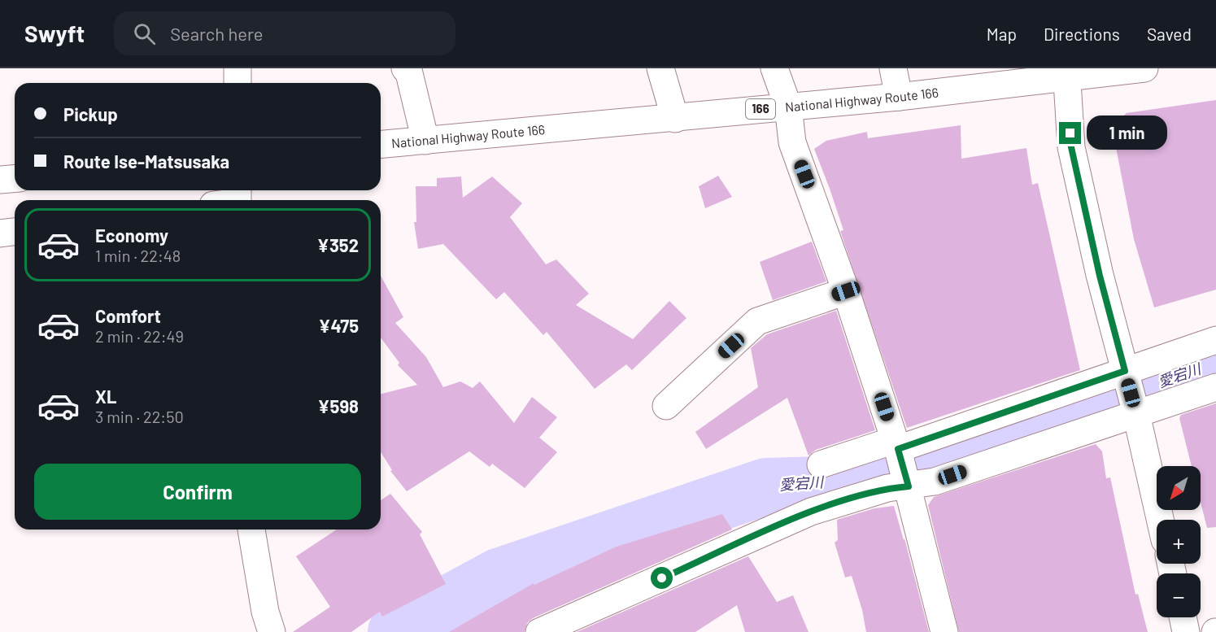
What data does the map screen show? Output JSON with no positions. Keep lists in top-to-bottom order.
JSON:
{
  "streets": {
    "main road": ["National Highway Route 166", "166"]
  },
  "water": ["愛宕川"],
  "north": "bottom left",
  "page": {
    "header": "Swyft",
    "search": "Search here",
    "nav": ["Map", "Directions", "Saved"],
    "banner": ["Pickup", "Route Ise-Matsusaka"],
    "bubble": "1 min",
    "list": [
      {
        "name": "Economy",
        "note": "1 min · 22:48",
        "value": "¥352"
      },
      {
        "name": "Comfort",
        "note": "2 min · 22:49",
        "value": "¥475"
      },
      {
        "name": "XL",
        "note": "3 min · 22:50",
        "value": "¥598"
      }
    ],
    "buttons": "Confirm",
    "map_buttons": ["+", "−"]
  }
}
